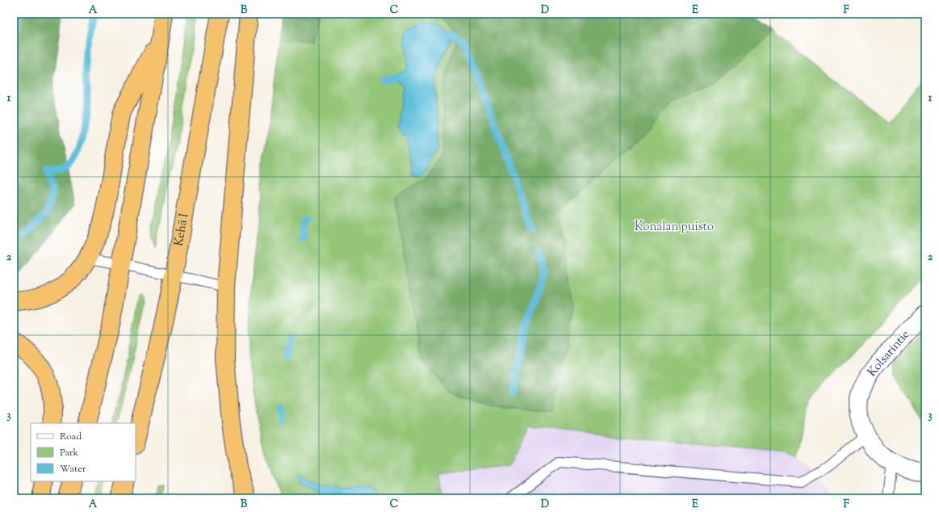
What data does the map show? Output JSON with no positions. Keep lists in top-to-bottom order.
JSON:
{
  "streets": {
    "highway": ["Kehä I"],
    "street": ["Kolsarintie"]
  },
  "parks": ["Konalan puisto"],
  "legend": ["Road", "Park", "Water"],
  "grid": {
    "columns": [
      "A",
      "B",
      "C",
      "D",
      "E",
      "F"
    ],
    "rows": ["1", "2", "3"]
  }
}
